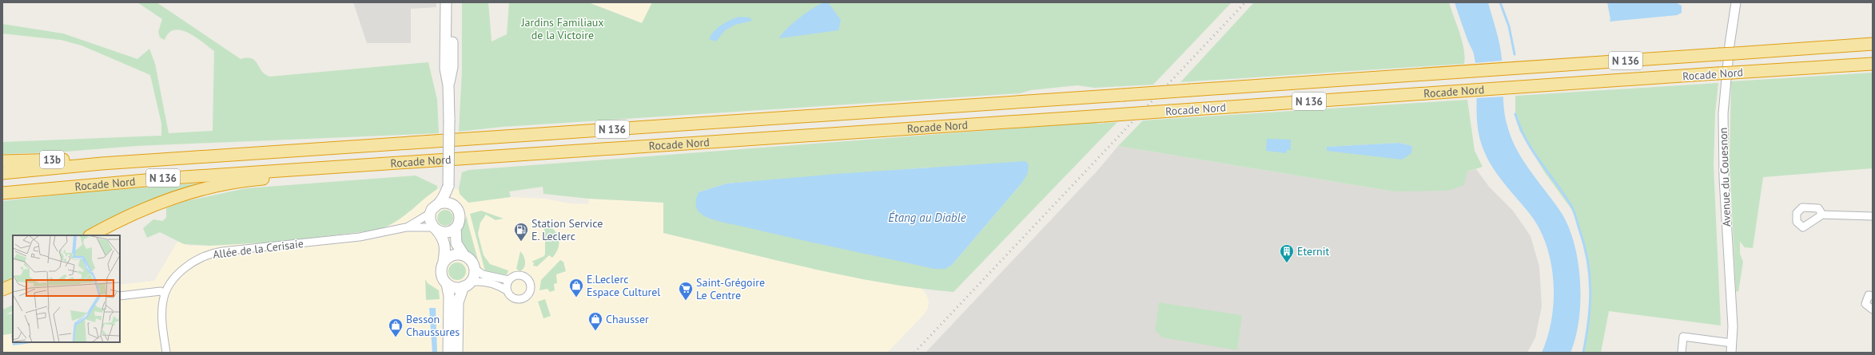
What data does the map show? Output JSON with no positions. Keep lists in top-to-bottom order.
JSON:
{
  "streets": {
    "highway": ["N 136", "Rocade Nord", "13b"],
    "street": ["Avenue du Couesnon", "Allée de la Cerisaie"]
  },
  "crossings": [
    ["Rocade Nord", "13b"]
  ],
  "water": ["Étang au Diable"],
  "parks": ["Jardins Familiaux de la Victoire"],
  "places": {
    "fuel station": ["Station Service E. Leclerc"],
    "building": ["Eternit"],
    "shop": ["E.Leclerc Espace Culturel", "Chausser", "Besson Chaussures"],
    "supermarket": ["Saint-Grégoire Le Centre"]
  }
}
